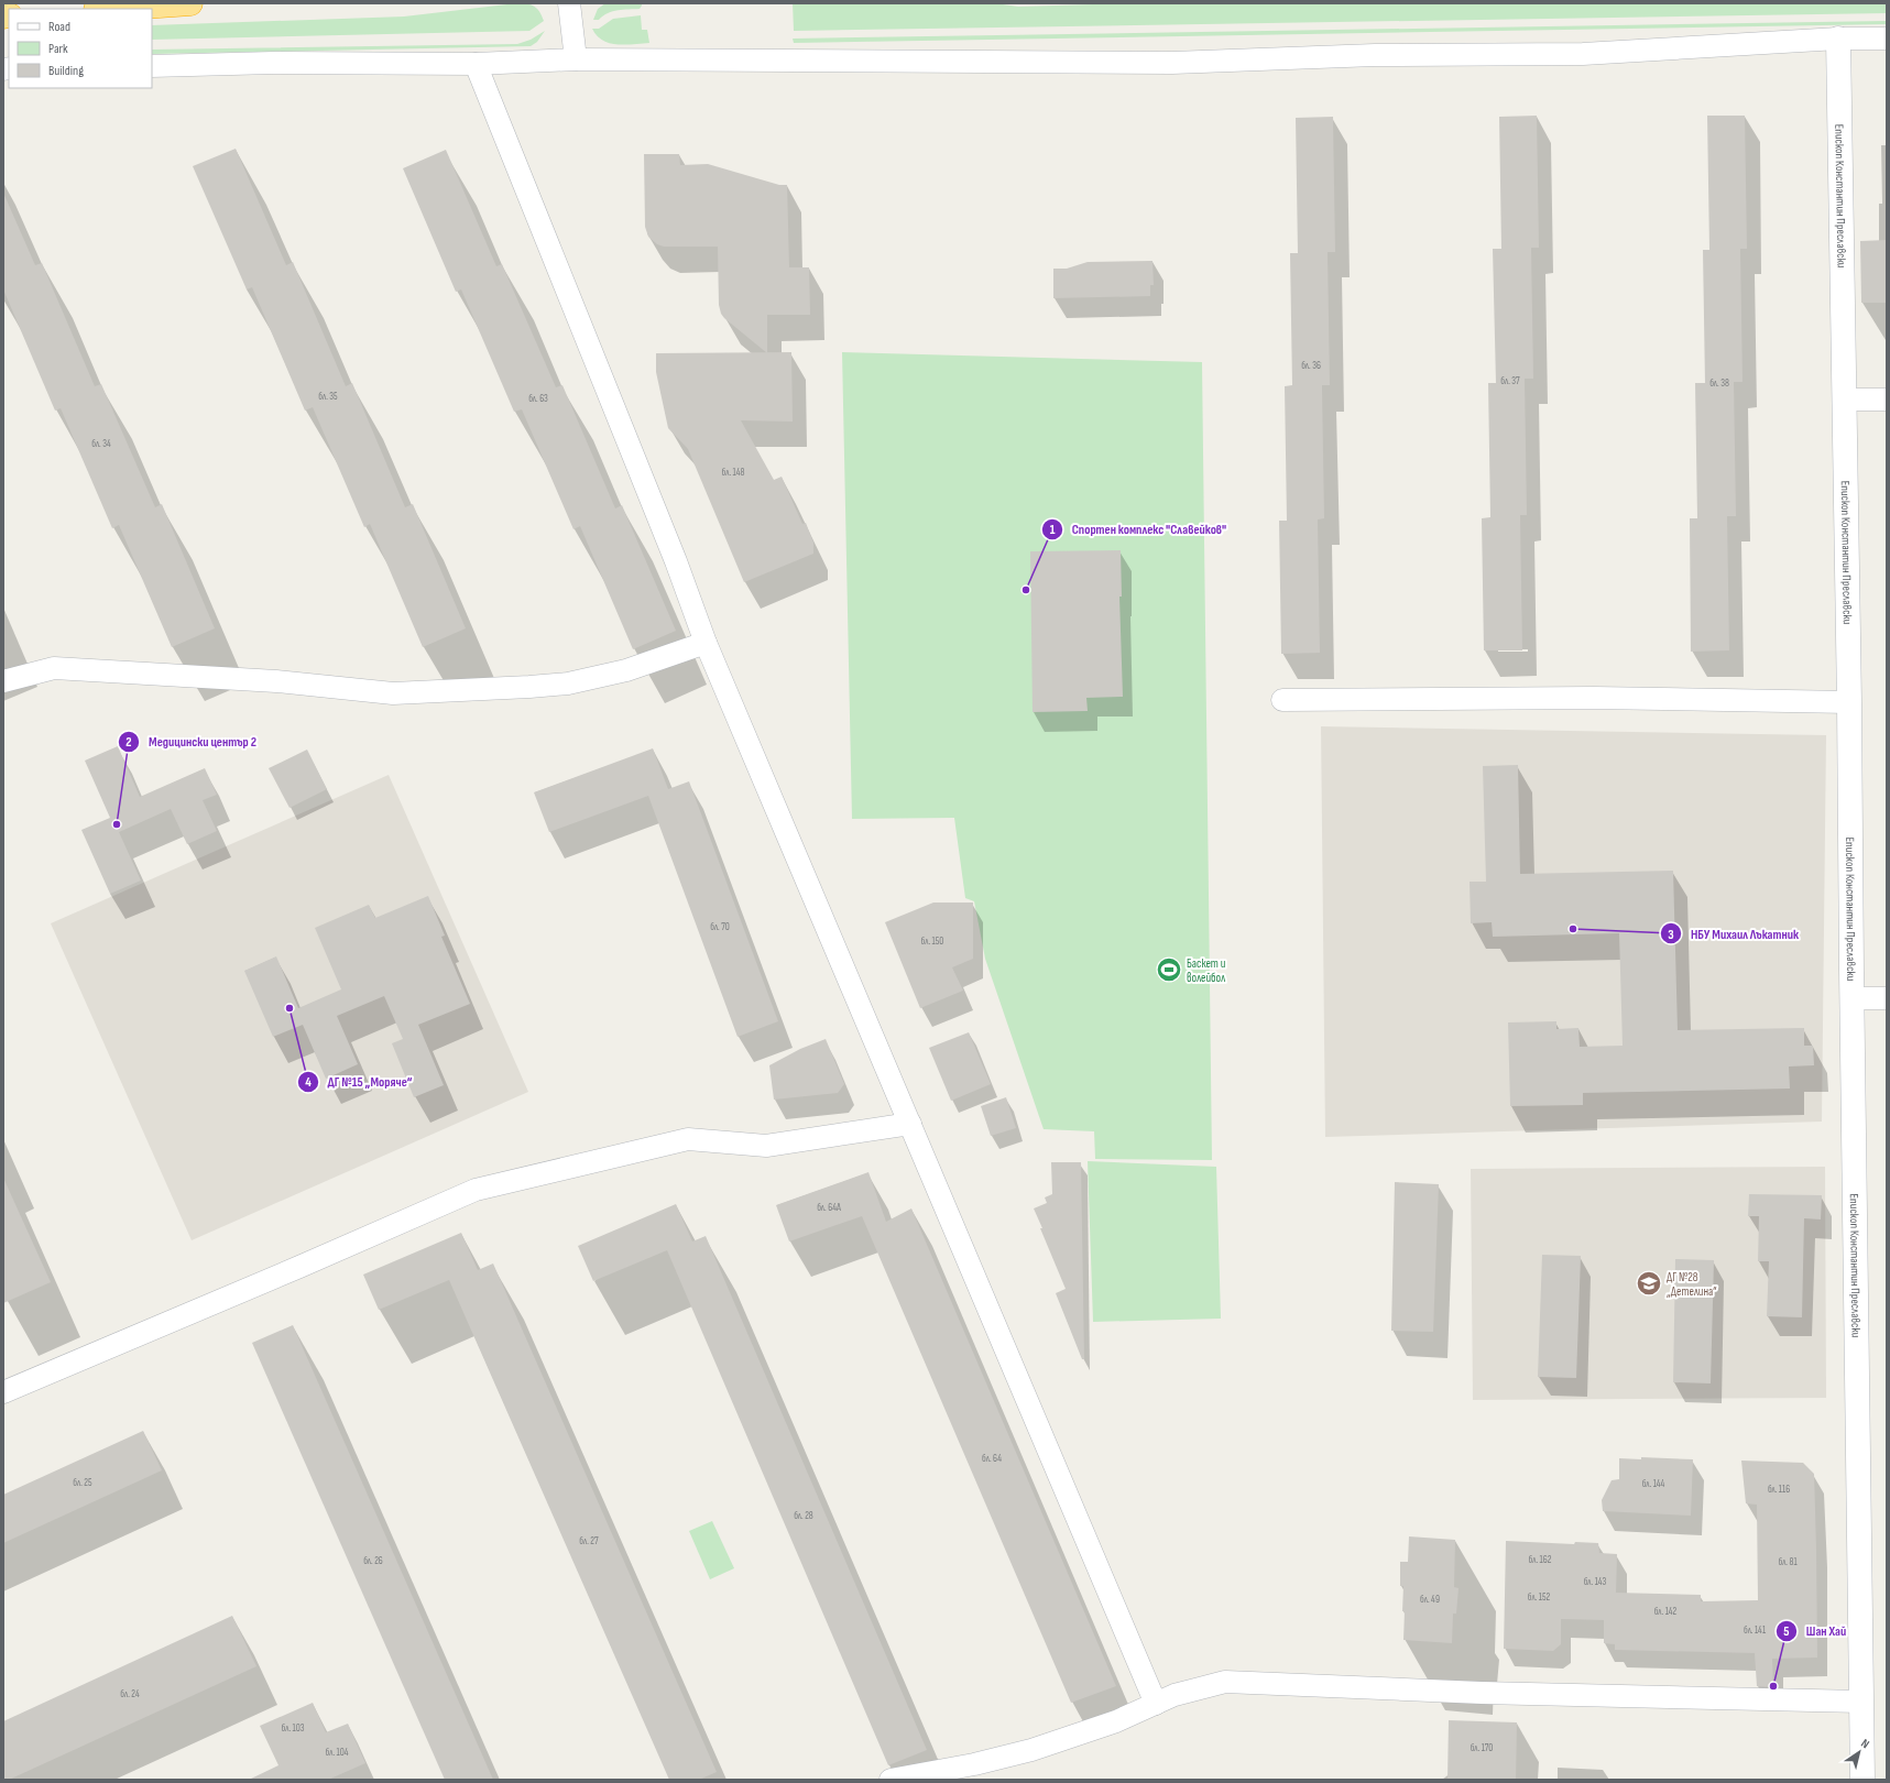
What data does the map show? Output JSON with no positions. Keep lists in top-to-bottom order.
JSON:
{
  "streets": {
    "street": ["Епископ Константин Преславски"]
  },
  "places": {
    "other": [
      "Спортен комплекс \"Славейков\"",
      "Медицински център 2",
      "НБУ Михаил Лъкатник",
      "ДГ №15 „Моряче“",
      "Шан Хай"
    ],
    "sports": ["Баскет и волейбол"],
    "school or university": ["ДГ №28 „Детелина“"]
  },
  "house_numbers": [
    "бл. 36",
    "бл. 37",
    "бл. 38",
    "бл. 35",
    "бл. 63",
    "бл. 34",
    "бл. 148",
    "бл. 70",
    "бл. 150",
    "бл. 64А",
    "бл. 64",
    "бл. 25",
    "бл. 144",
    "бл. 116",
    "бл. 28",
    "бл. 27",
    "бл. 162",
    "бл. 26",
    "бл. 81",
    "бл. 143",
    "бл. 152",
    "бл. 49",
    "бл. 142",
    "бл. 141",
    "бл. 24",
    "бл. 103",
    "бл. 170",
    "бл. 104"
  ],
  "legend": ["Road", "Park", "Building"],
  "north": "top right"
}
